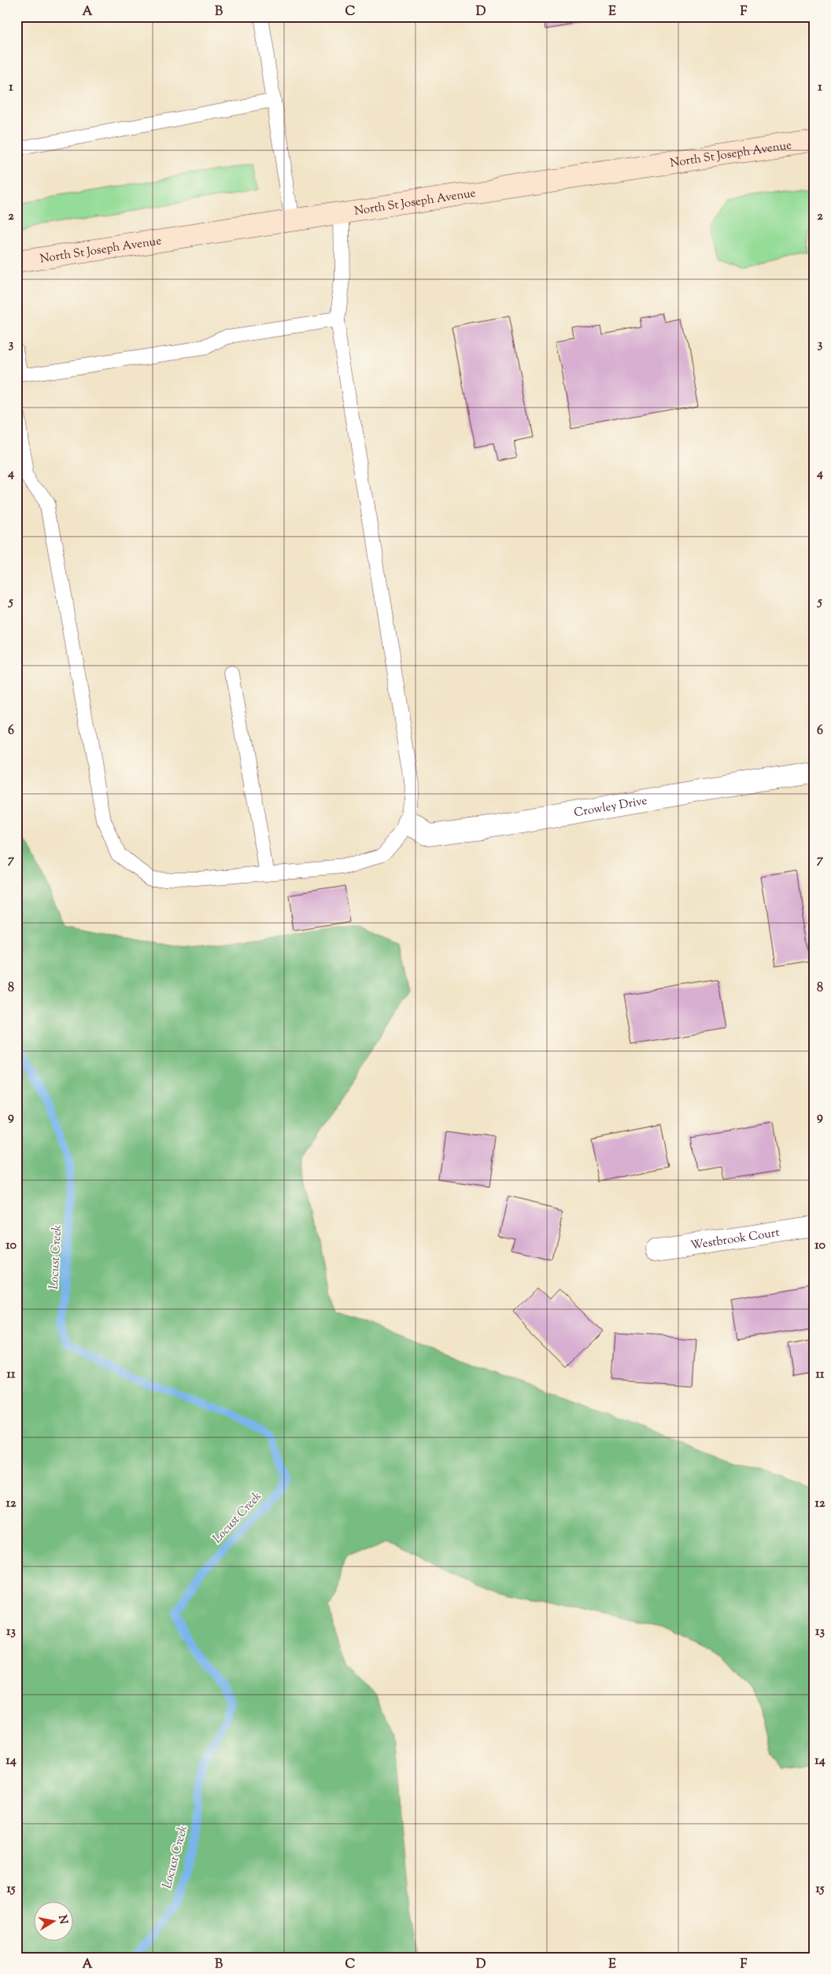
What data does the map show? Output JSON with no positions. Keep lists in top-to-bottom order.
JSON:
{
  "streets": {
    "main road": ["North St Joseph Avenue"],
    "street": ["Crowley Drive", "Westbrook Court"]
  },
  "water": ["Locust Creek"],
  "north": "right",
  "grid": {
    "columns": [
      "A",
      "B",
      "C",
      "D",
      "E",
      "F"
    ],
    "rows": [
      "1",
      "2",
      "3",
      "4",
      "5",
      "6",
      "7",
      "8",
      "9",
      "10",
      "11",
      "12",
      "13",
      "14",
      "15"
    ]
  }
}
